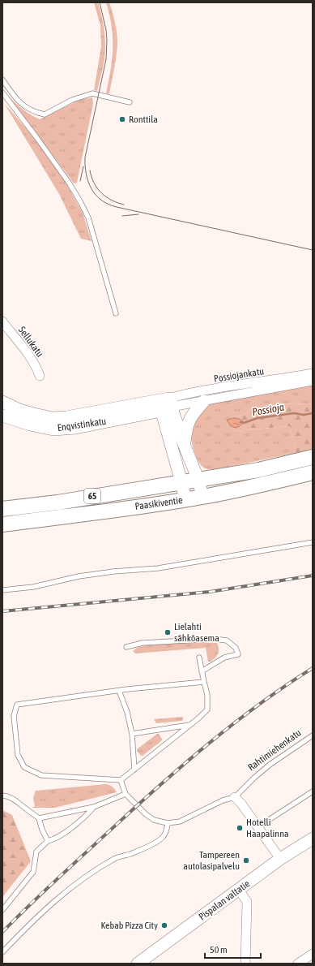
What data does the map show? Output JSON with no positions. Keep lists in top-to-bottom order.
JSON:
{
  "streets": {
    "highway": ["65", "Paasikiventie"],
    "main road": ["Enqvistinkatu", "Pispalan valtatie"],
    "street": ["Sellukatu", "Possiojankatu"],
    "lane": ["Rahtimiehenkatu"]
  },
  "crossings": [
    ["Possiojankatu", "Enqvistinkatu"]
  ],
  "water": ["Possioja"],
  "places": [
    "Ronttila",
    "Lielahti sähköasema",
    "Hotelli Haapalinna",
    "Tampereen autolasipalvelu",
    "Kebab Pizza City"
  ],
  "scale_bar": "50 m"
}
